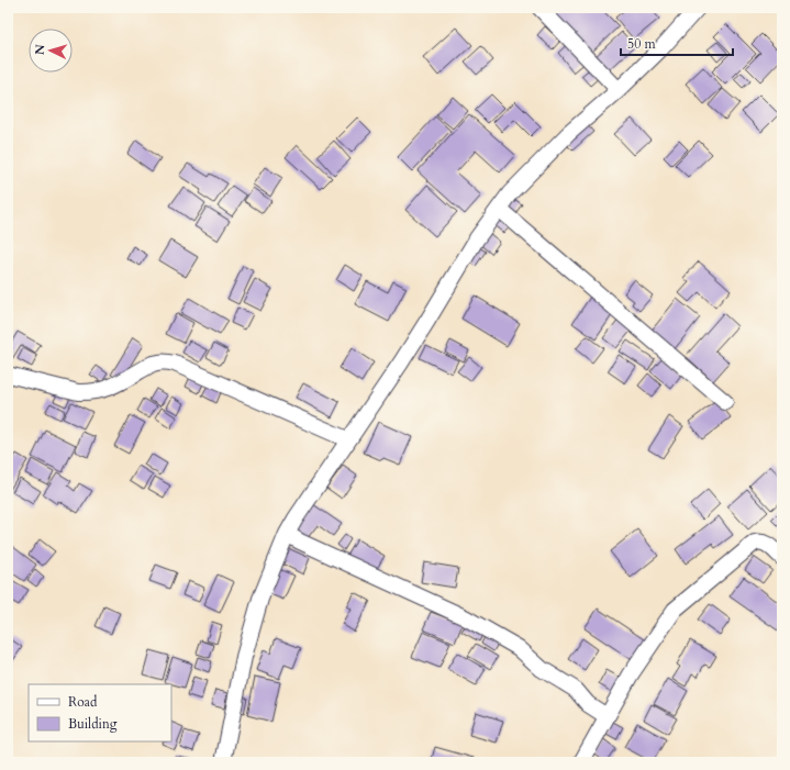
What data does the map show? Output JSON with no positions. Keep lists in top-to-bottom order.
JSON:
{
  "legend": ["Road", "Building"],
  "scale_bar": "50 m",
  "north": "left"
}
